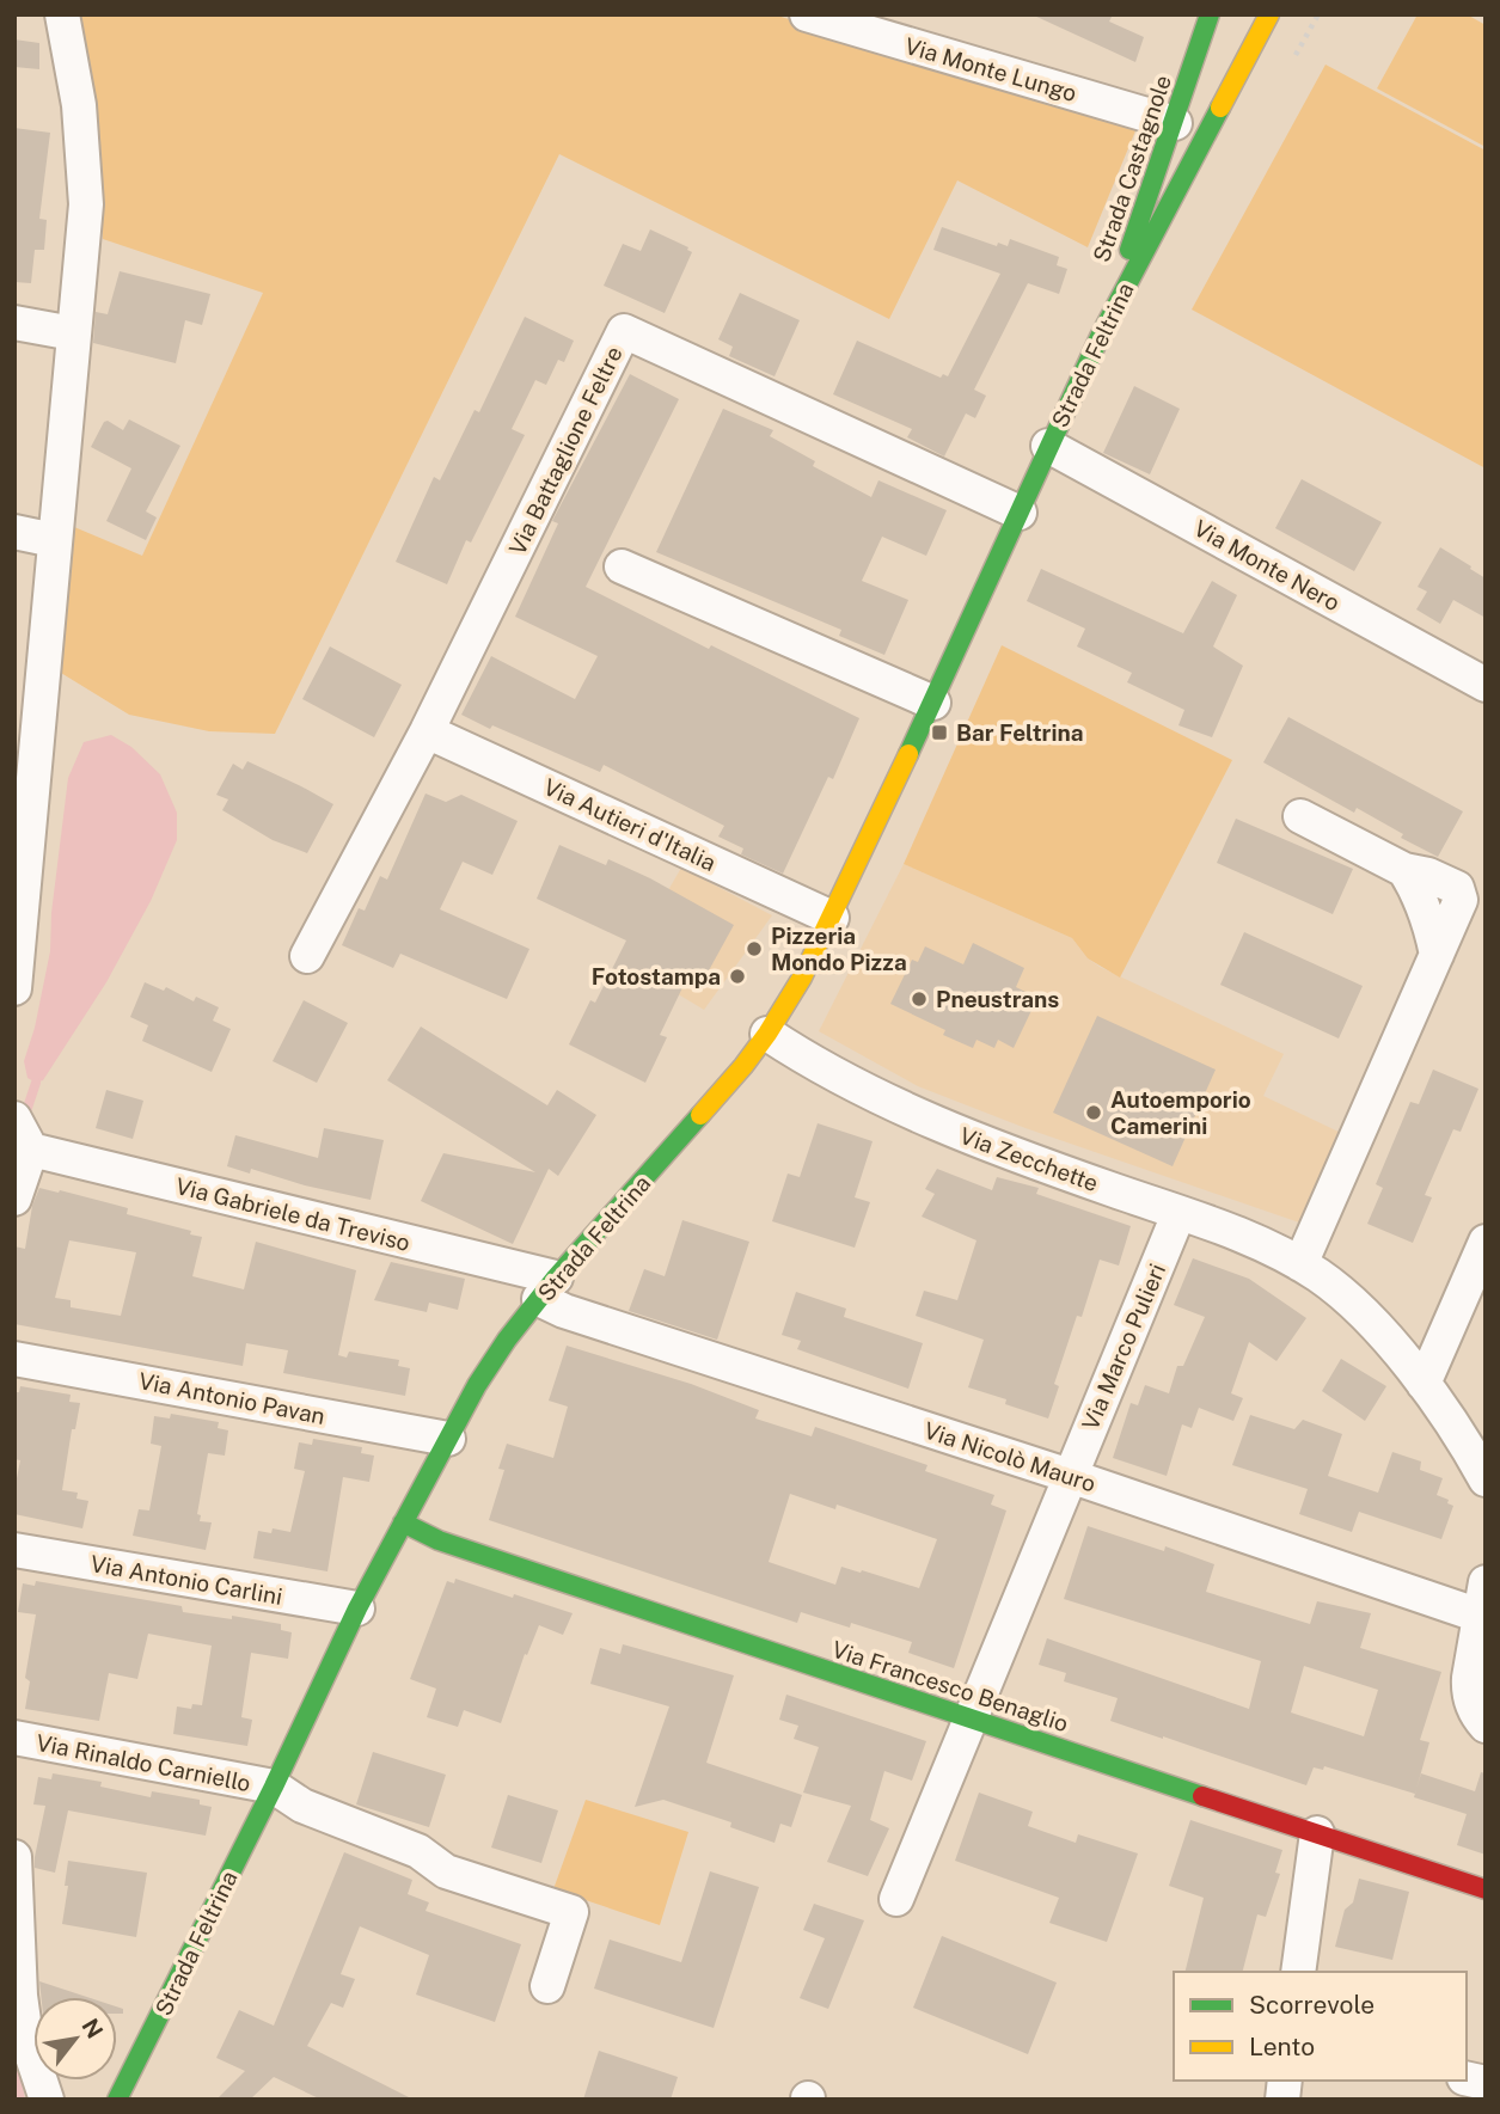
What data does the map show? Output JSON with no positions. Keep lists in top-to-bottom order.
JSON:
{
  "streets": {
    "main road": ["Strada Castagnole", "Strada Feltrina", "Via Francesco Benaglio"],
    "street": [
      "Via Monte Lungo",
      "Via Battaglione Feltre",
      "Via Monte Nero",
      "Via Autieri d'Italia",
      "Via Zecchette",
      "Via Gabriele da Treviso",
      "Via Marco Pulieri",
      "Via Antonio Pavan",
      "Via Nicolò Mauro",
      "Via Antonio Carlini",
      "Via Rinaldo Carniello"
    ]
  },
  "crossings": [
    ["Via Monte Lungo", "Strada Castagnole"],
    ["Strada Castagnole", "Strada Feltrina"],
    ["Strada Feltrina", "Via Battaglione Feltre"],
    ["Strada Feltrina", "Via Monte Nero"],
    ["Strada Feltrina", "Via Autieri d'Italia"],
    ["Strada Feltrina", "Via Zecchette"],
    ["Strada Feltrina", "Via Gabriele da Treviso"],
    ["Strada Feltrina", "Via Antonio Pavan"],
    ["Strada Feltrina", "Via Nicolò Mauro"],
    ["Strada Feltrina", "Via Antonio Carlini"],
    ["Strada Feltrina", "Via Francesco Benaglio"],
    ["Strada Feltrina", "Via Rinaldo Carniello"],
    ["Via Battaglione Feltre", "Via Autieri d'Italia"],
    ["Via Zecchette", "Via Marco Pulieri"],
    ["Via Gabriele da Treviso", "Via Nicolò Mauro"],
    ["Via Marco Pulieri", "Via Nicolò Mauro"],
    ["Via Marco Pulieri", "Via Francesco Benaglio"]
  ],
  "places": {
    "transit": ["Bar Feltrina"],
    "other": [
      "Pizzeria Mondo Pizza",
      "Fotostampa",
      "Pneustrans",
      "Autoemporio Camerini"
    ]
  },
  "legend": ["Scorrevole", "Lento"],
  "north": "top right"
}
